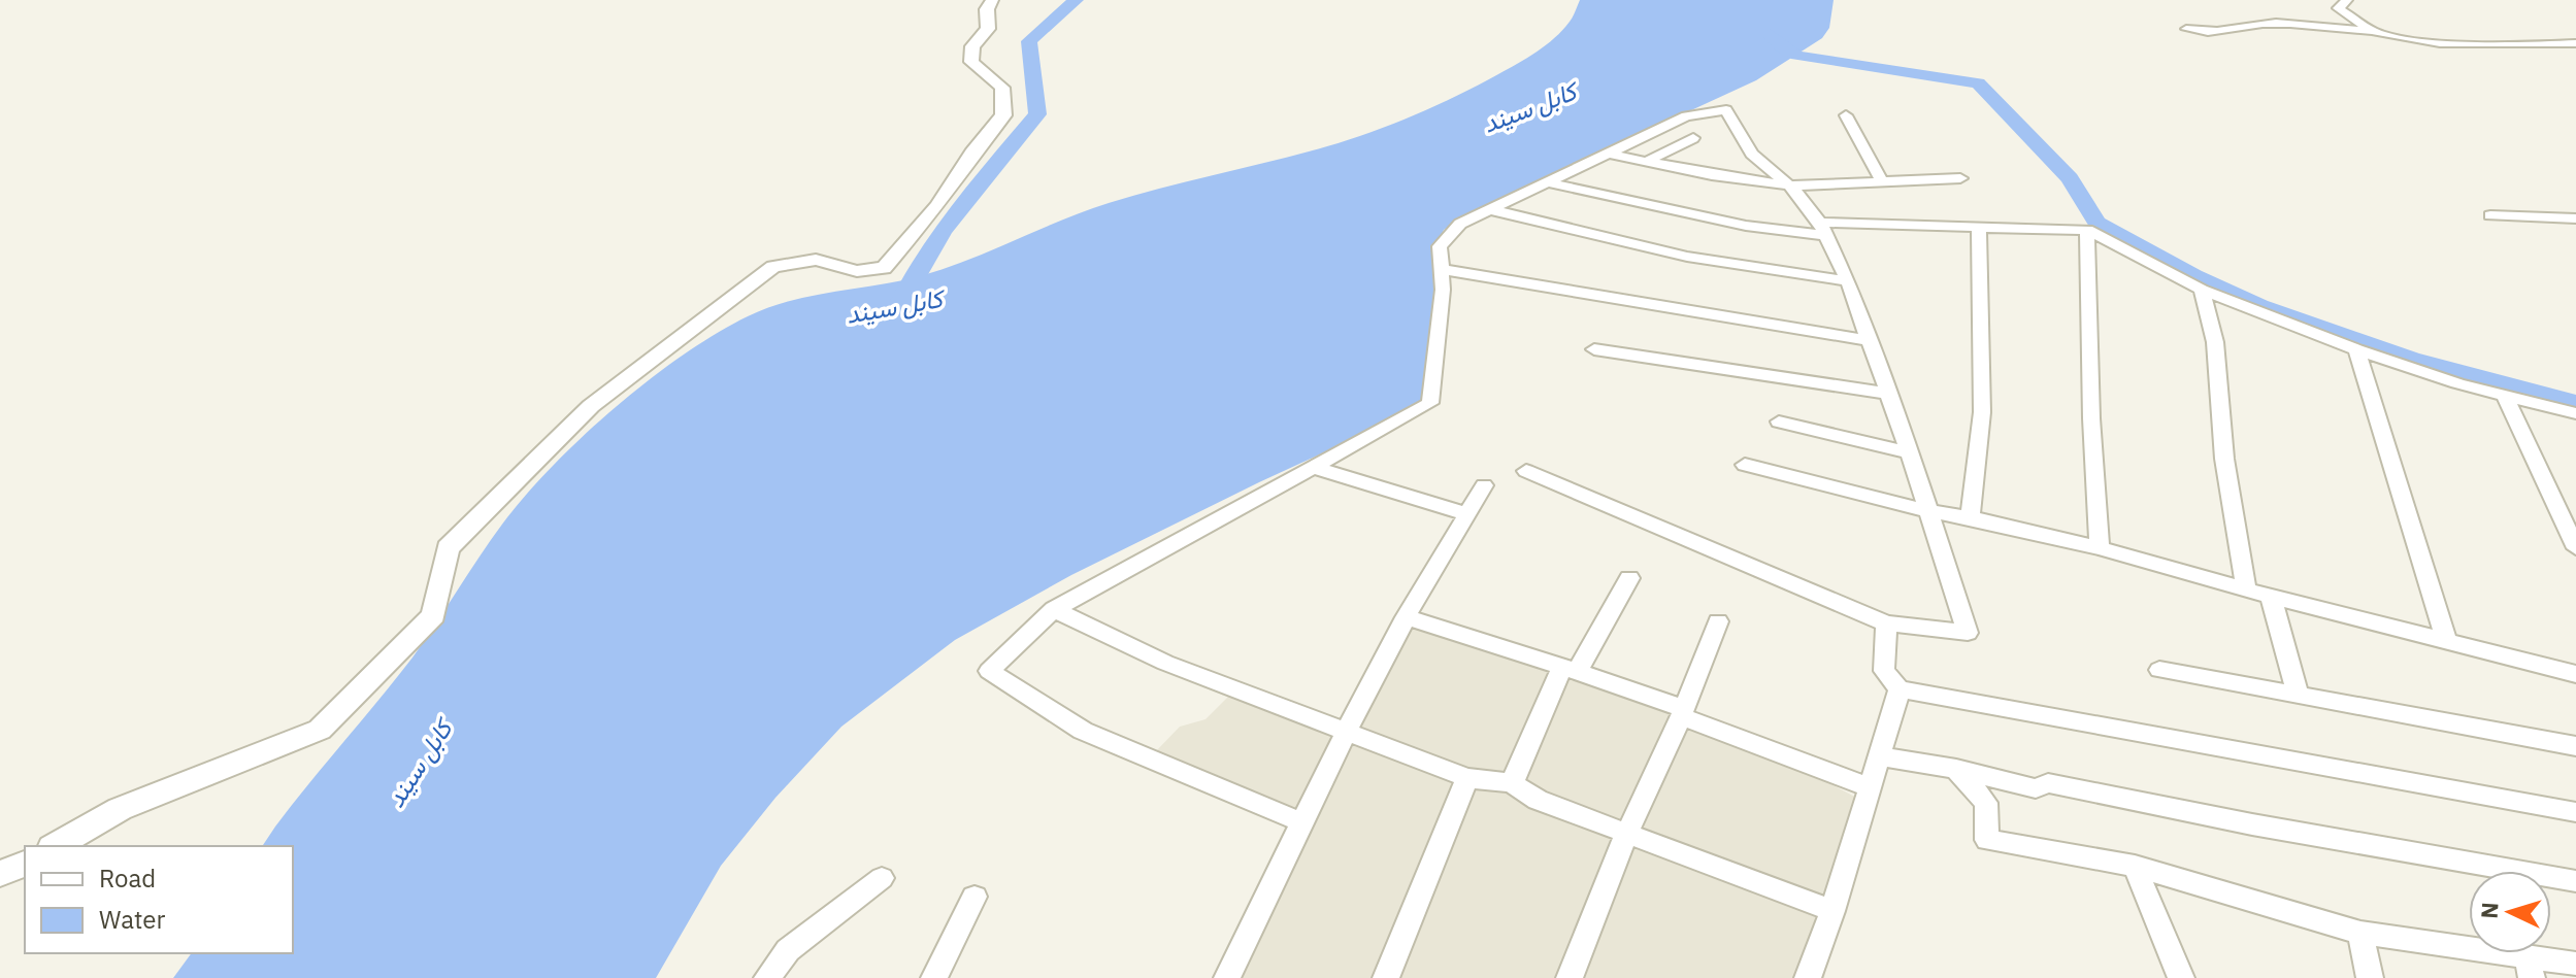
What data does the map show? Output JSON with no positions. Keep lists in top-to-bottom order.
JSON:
{
  "water": ["کابل سيند"],
  "legend": ["Road", "Water"],
  "north": "left"
}
